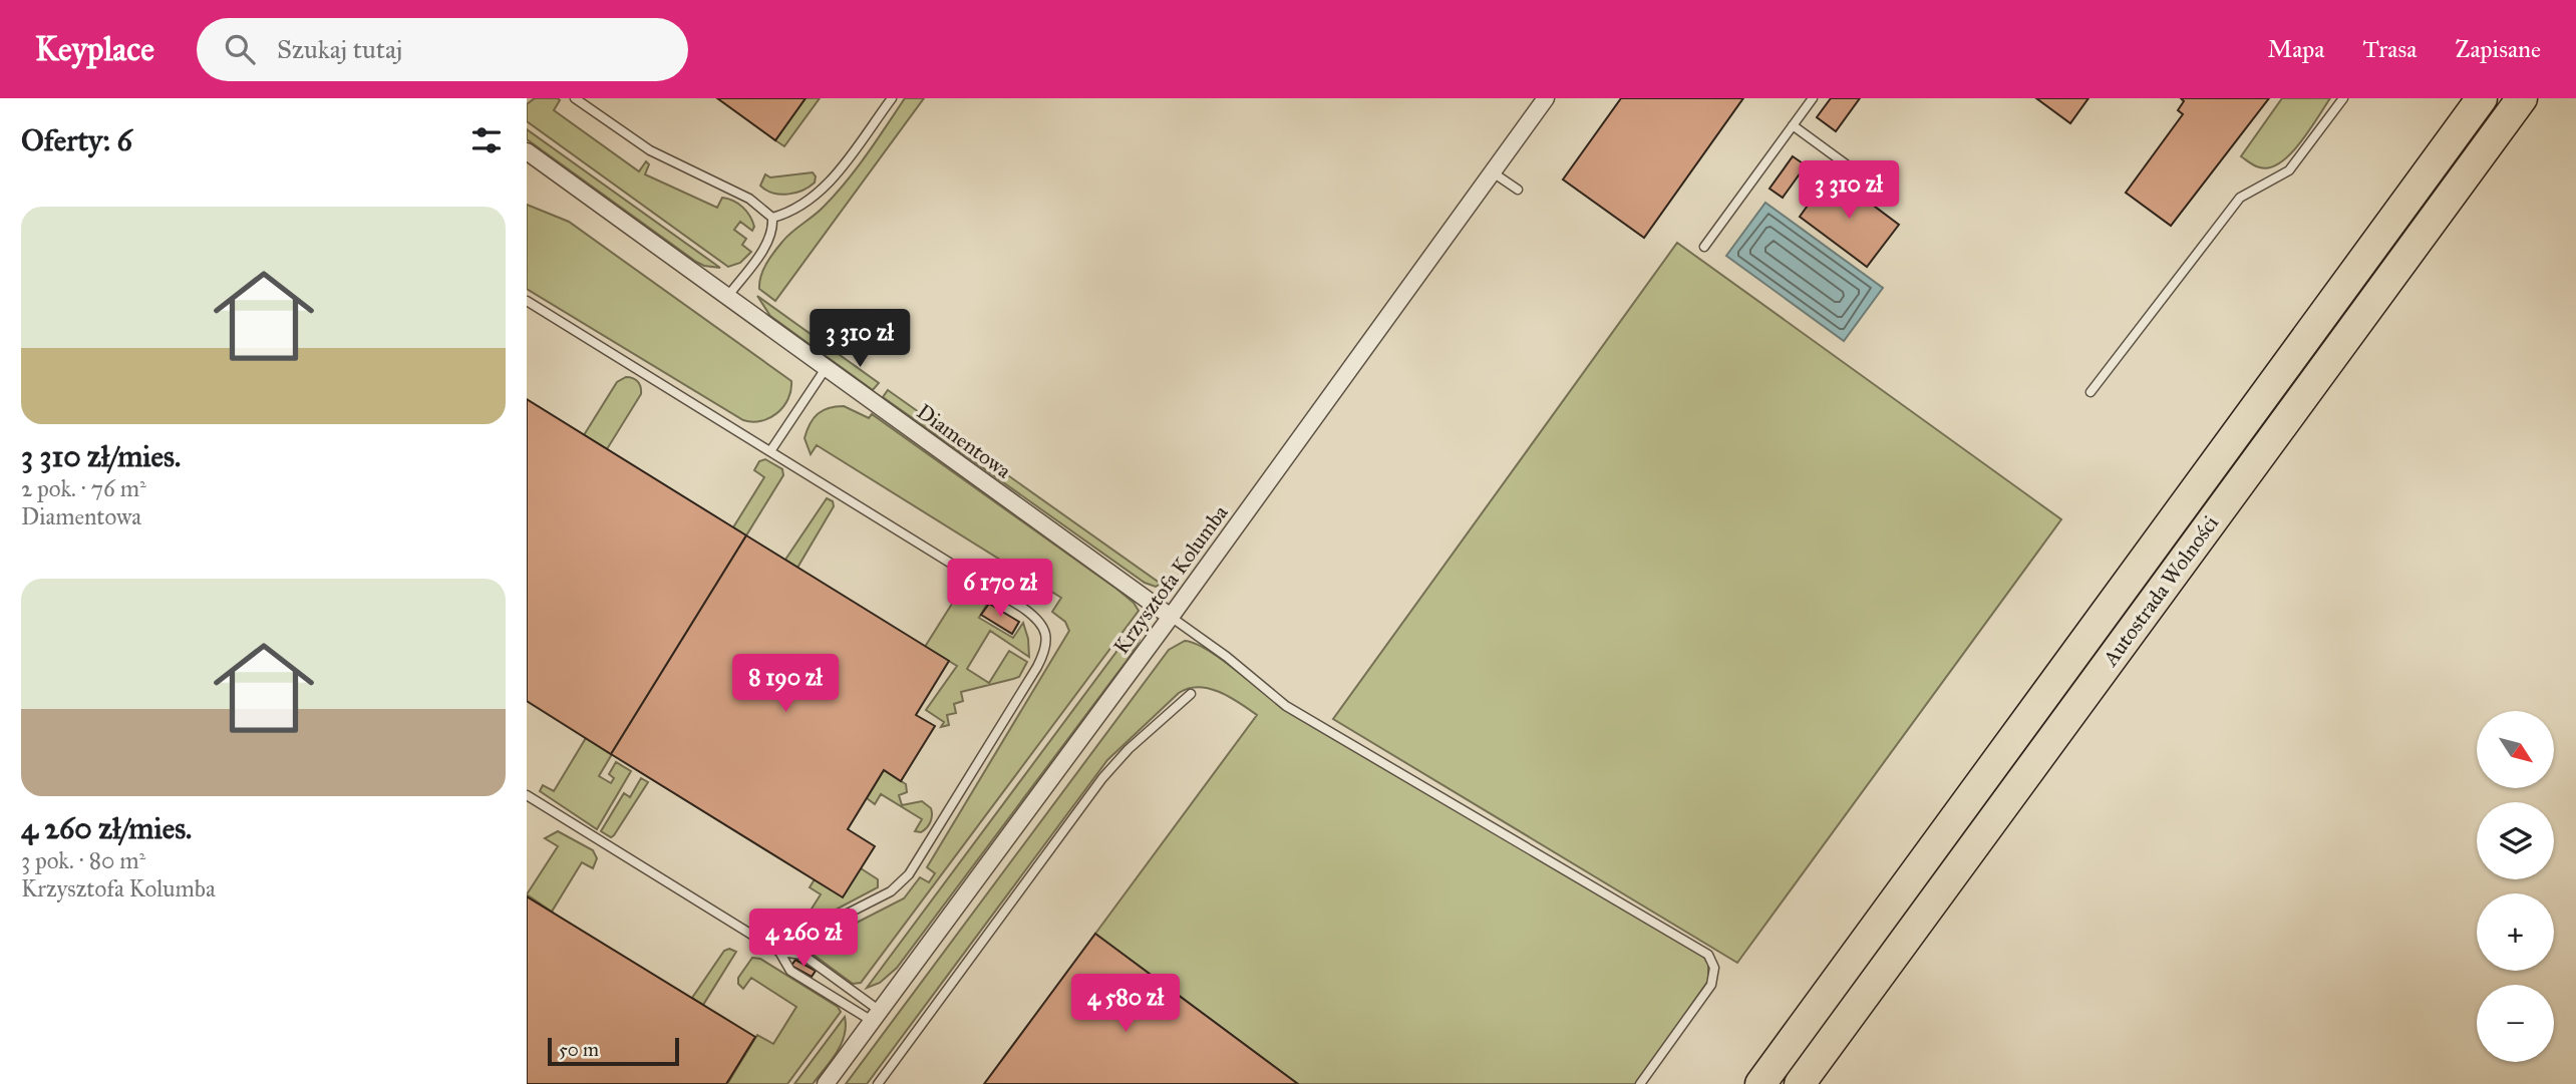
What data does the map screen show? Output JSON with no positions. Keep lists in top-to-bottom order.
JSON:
{
  "streets": {
    "highway": ["Autostrada Wolności"],
    "street": ["Diamentowa", "Krzysztofa Kolumba"]
  },
  "crossings": [
    ["Diamentowa", "Krzysztofa Kolumba"]
  ],
  "scale_bar": "50 m",
  "north": "bottom right",
  "page": {
    "header": "Keyplace",
    "search": "Szukaj tutaj",
    "nav": ["Mapa", "Trasa", "Zapisane"],
    "heading": "Oferty: 6",
    "price": [
      "3 310 zł",
      "3 310 zł",
      "6 170 zł",
      "8 190 zł",
      "4 260 zł",
      "4 580 zł"
    ],
    "list": [
      {
        "name": "3 310 zł/mies.",
        "note": "2 pok. · 76 m² · Diamentowa"
      },
      {
        "name": "4 260 zł/mies.",
        "note": "3 pok. · 80 m² · Krzysztofa Kolumba"
      }
    ],
    "map_buttons": ["+", "−"],
    "scale": "50 m"
  }
}
